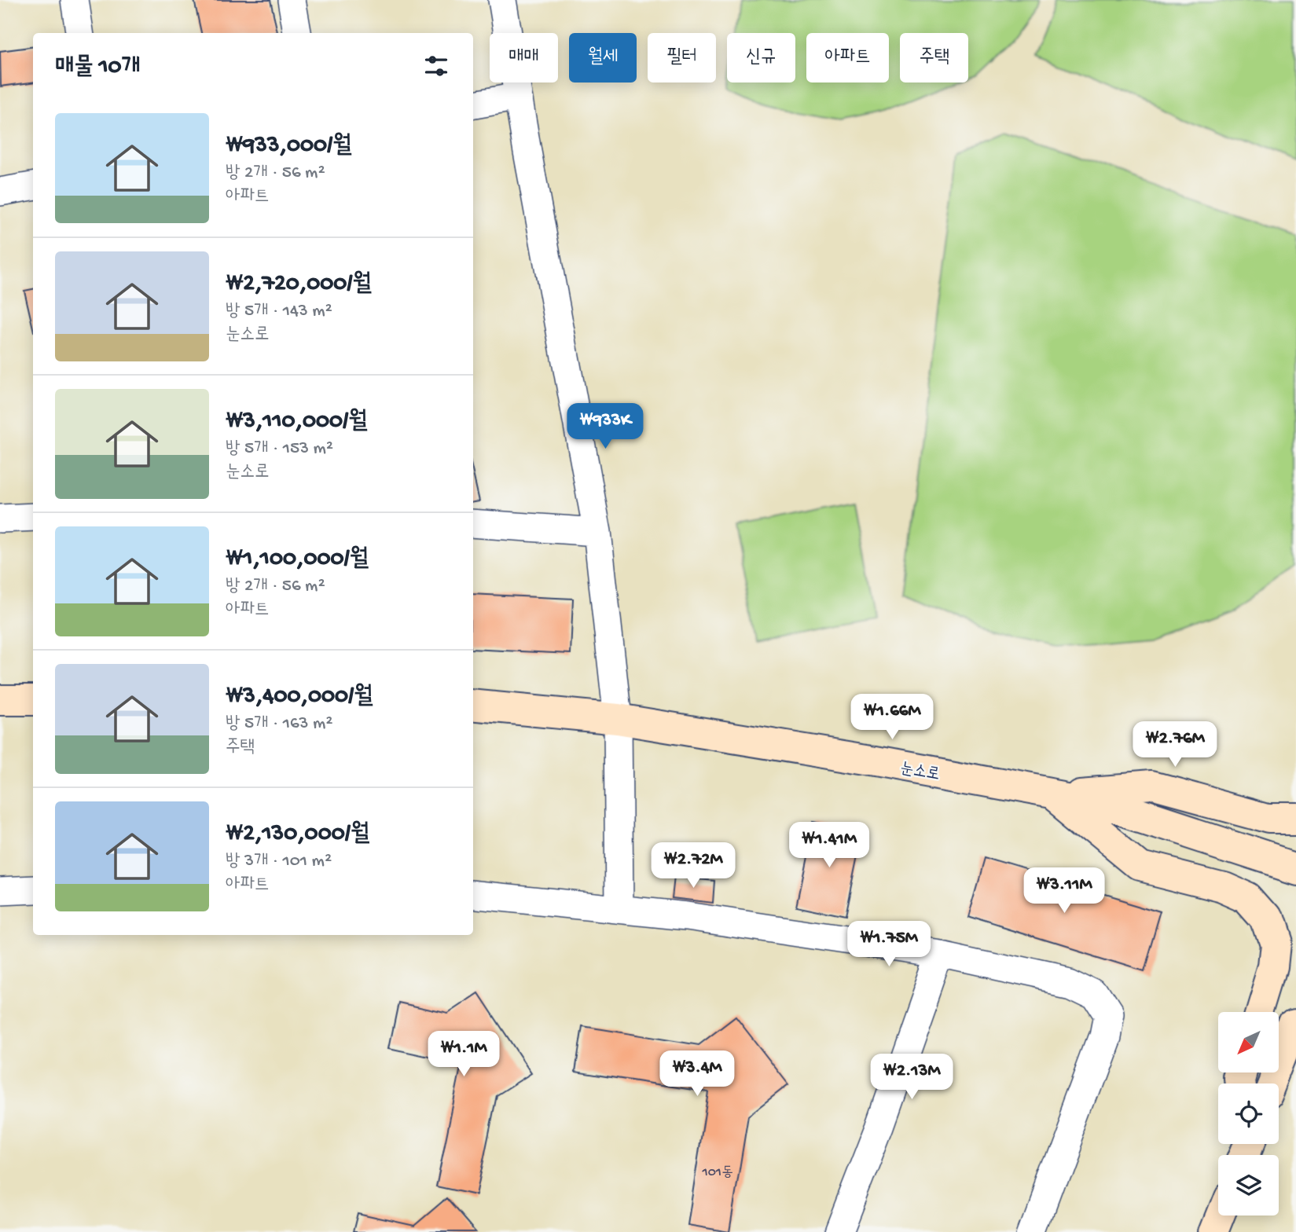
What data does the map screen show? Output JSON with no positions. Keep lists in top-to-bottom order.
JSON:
{
  "streets": {
    "street": ["눈소로"]
  },
  "house_numbers": ["101동"],
  "north": "bottom left",
  "page": {
    "chip": [
      "매매",
      "월세",
      "필터",
      "신규",
      "아파트",
      "주택"
    ],
    "heading": "매물 10개",
    "list": [
      {
        "name": "₩933,000/월",
        "note": "방 2개 · 56 m² · 아파트"
      },
      {
        "name": "₩2,720,000/월",
        "note": "방 5개 · 143 m² · 눈소로"
      },
      {
        "name": "₩3,110,000/월",
        "note": "방 5개 · 153 m² · 눈소로"
      },
      {
        "name": "₩1,100,000/월",
        "note": "방 2개 · 56 m² · 아파트"
      },
      {
        "name": "₩3,400,000/월",
        "note": "방 5개 · 163 m² · 주택"
      },
      {
        "name": "₩2,130,000/월",
        "note": "방 3개 · 101 m² · 아파트"
      }
    ],
    "price": [
      "₩933K",
      "₩1.66M",
      "₩2.76M",
      "₩1.41M",
      "₩2.72M",
      "₩3.11M",
      "₩1.75M",
      "₩1.1M",
      "₩3.4M",
      "₩2.13M"
    ]
  }
}
